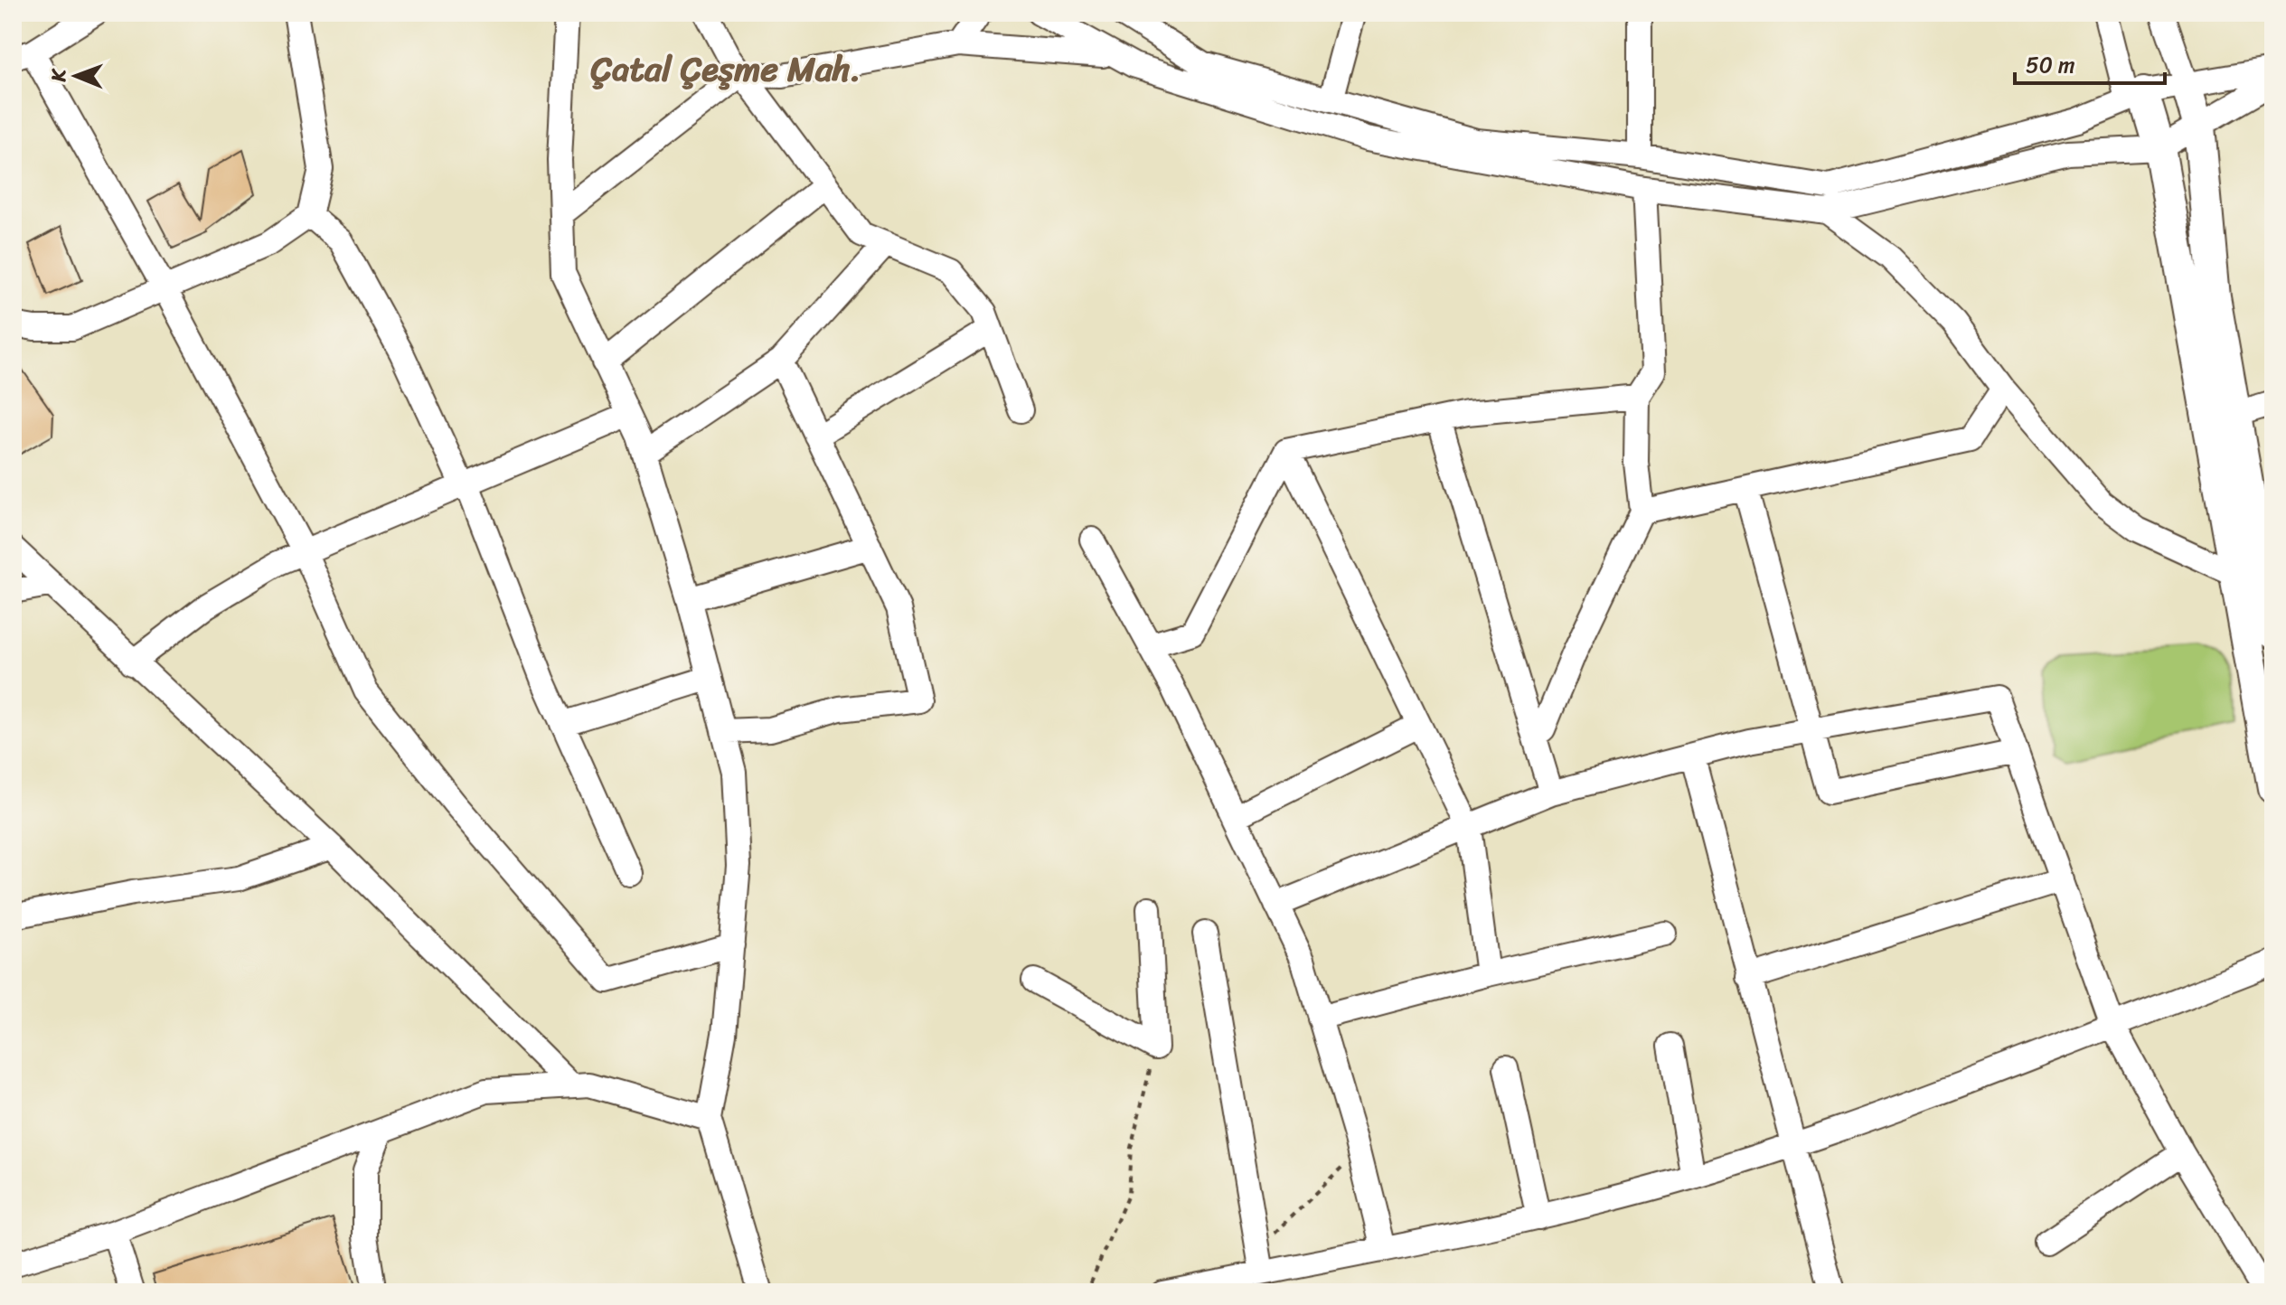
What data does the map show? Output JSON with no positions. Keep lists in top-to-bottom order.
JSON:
{
  "districts": ["Çatal Çeşme Mah."],
  "scale_bar": "50 m",
  "north": "left"
}
